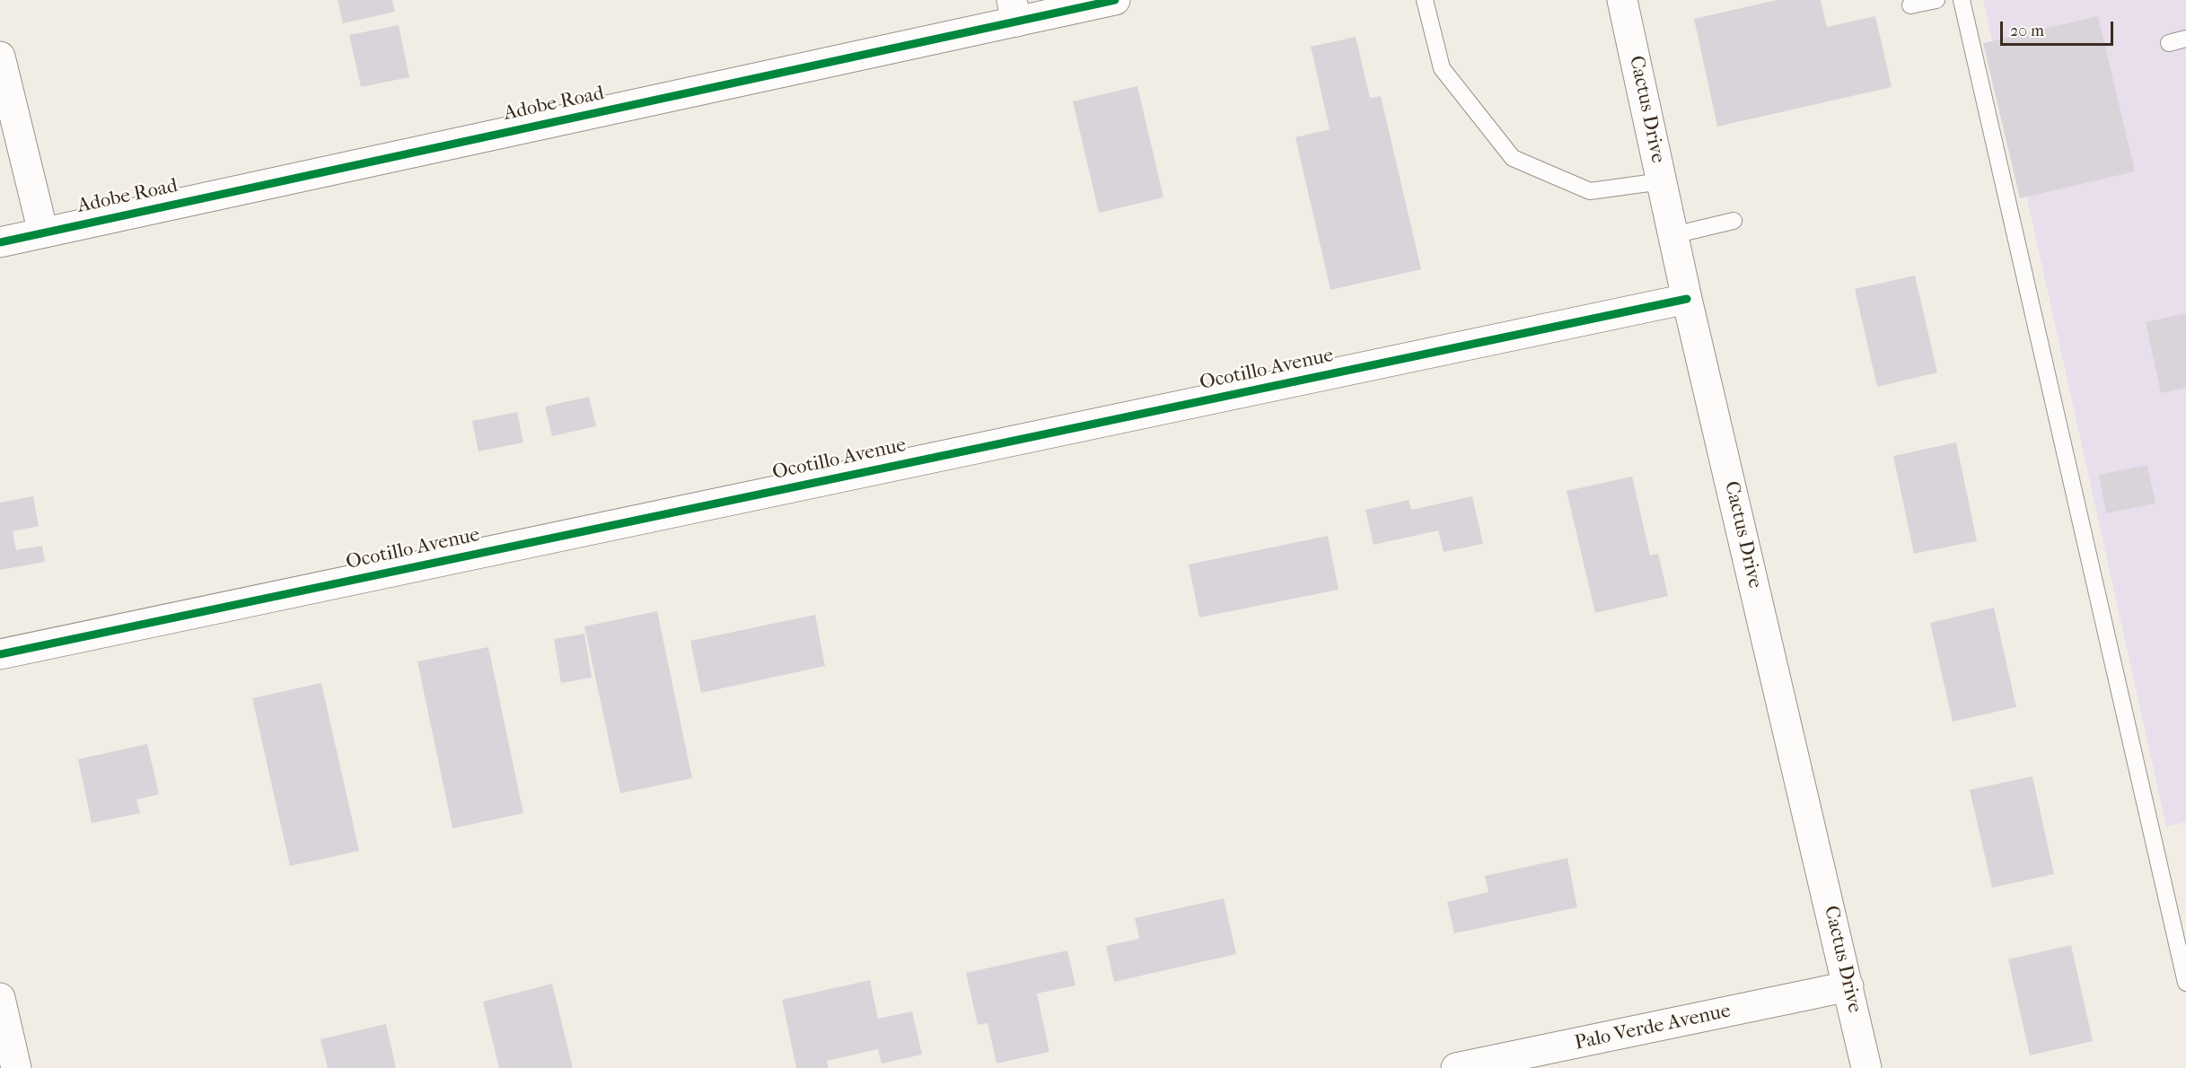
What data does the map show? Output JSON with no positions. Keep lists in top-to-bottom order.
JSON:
{
  "streets": {
    "street": [
      "Adobe Road",
      "Cactus Drive",
      "Ocotillo Avenue",
      "Palo Verde Avenue"
    ]
  },
  "crossings": [
    ["Cactus Drive", "Ocotillo Avenue"],
    ["Cactus Drive", "Palo Verde Avenue"]
  ],
  "scale_bar": "20 m"
}
